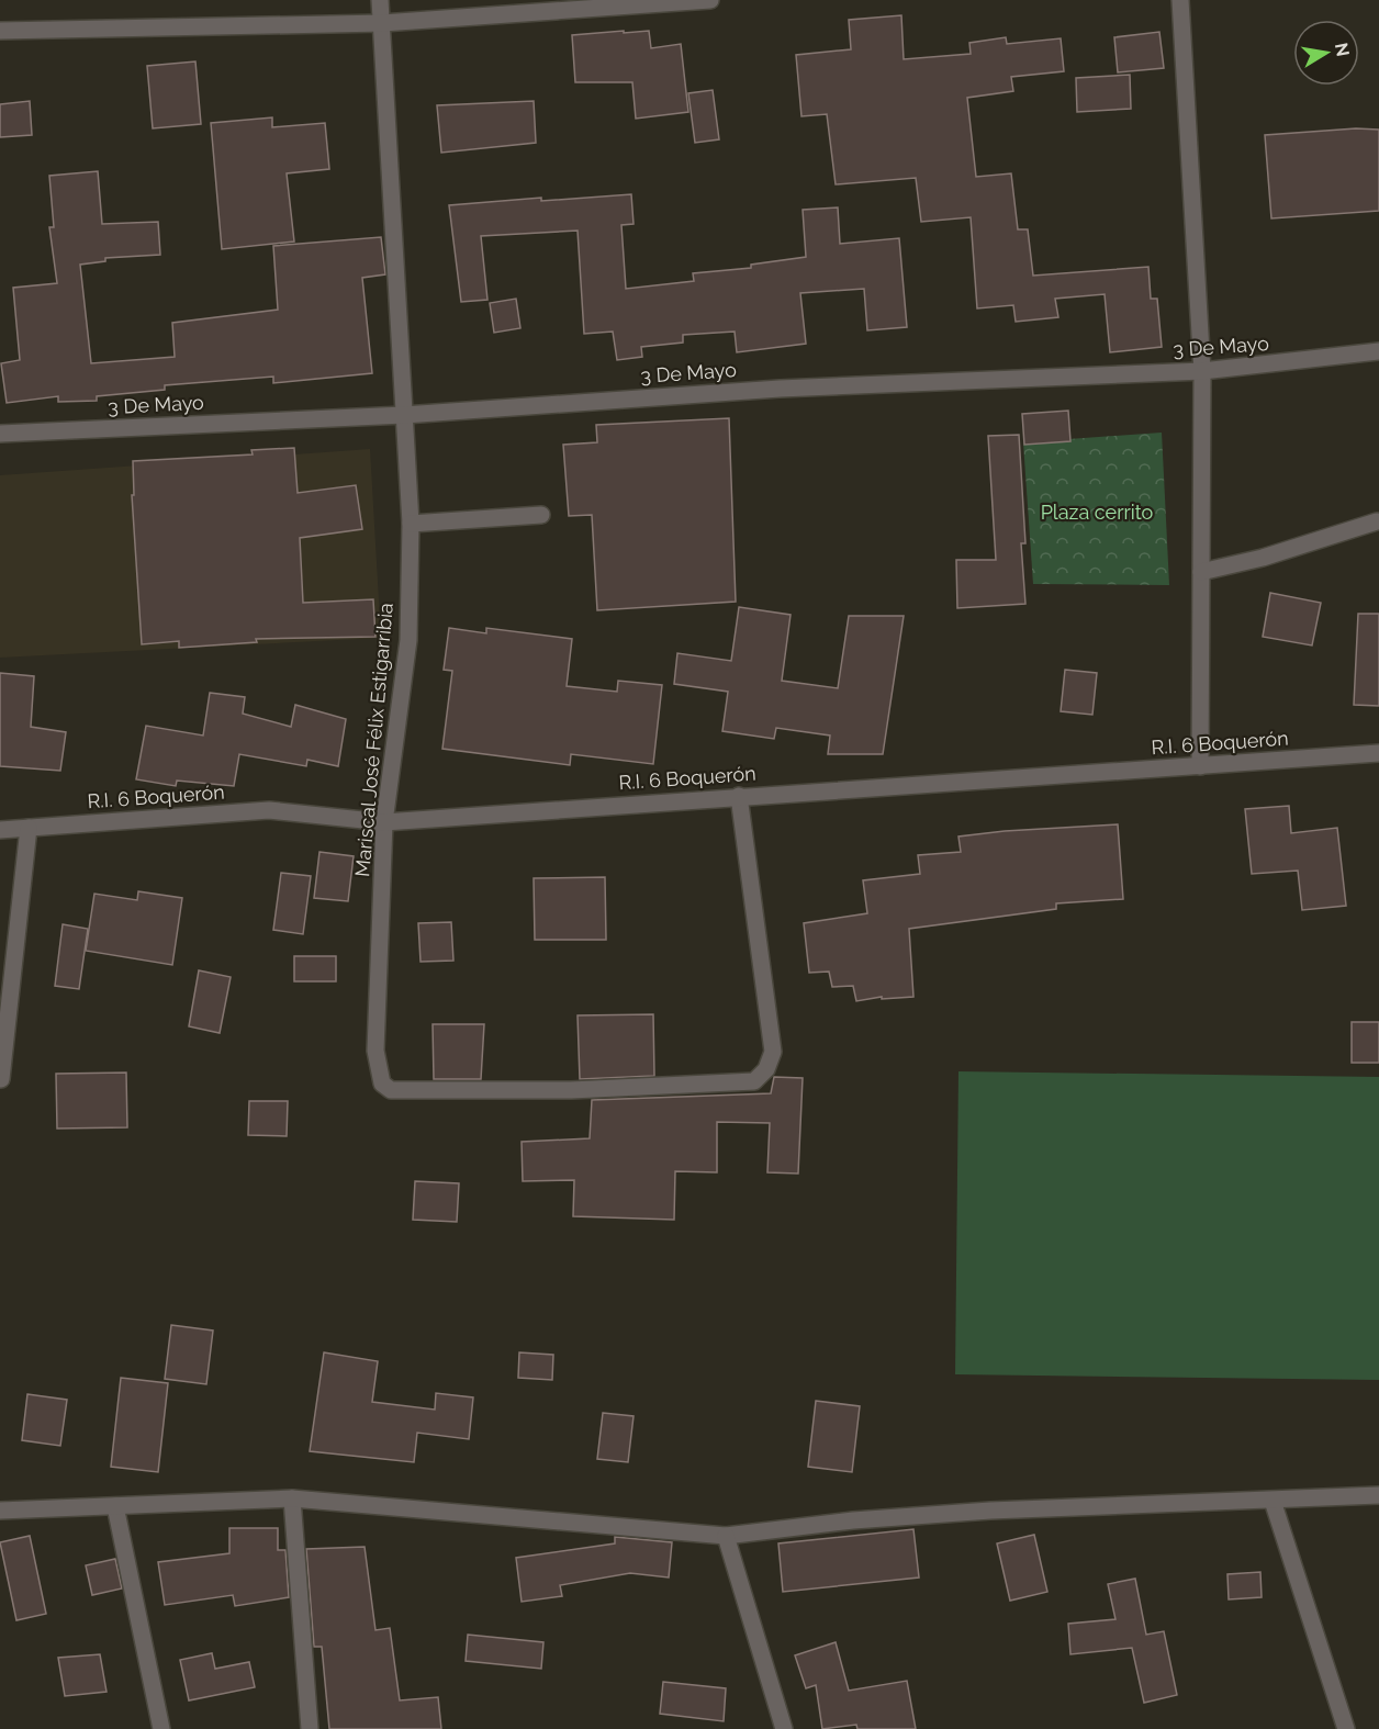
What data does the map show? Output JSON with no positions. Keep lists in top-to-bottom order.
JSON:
{
  "streets": {
    "street": ["3 De Mayo", "Mariscal José Félix Estigarribia", "R.I. 6 Boquerón"]
  },
  "crossings": [
    ["3 De Mayo", "Mariscal José Félix Estigarribia"],
    ["Mariscal José Félix Estigarribia", "R.I. 6 Boquerón"]
  ],
  "parks": ["Plaza cerrito"],
  "north": "right"
}
